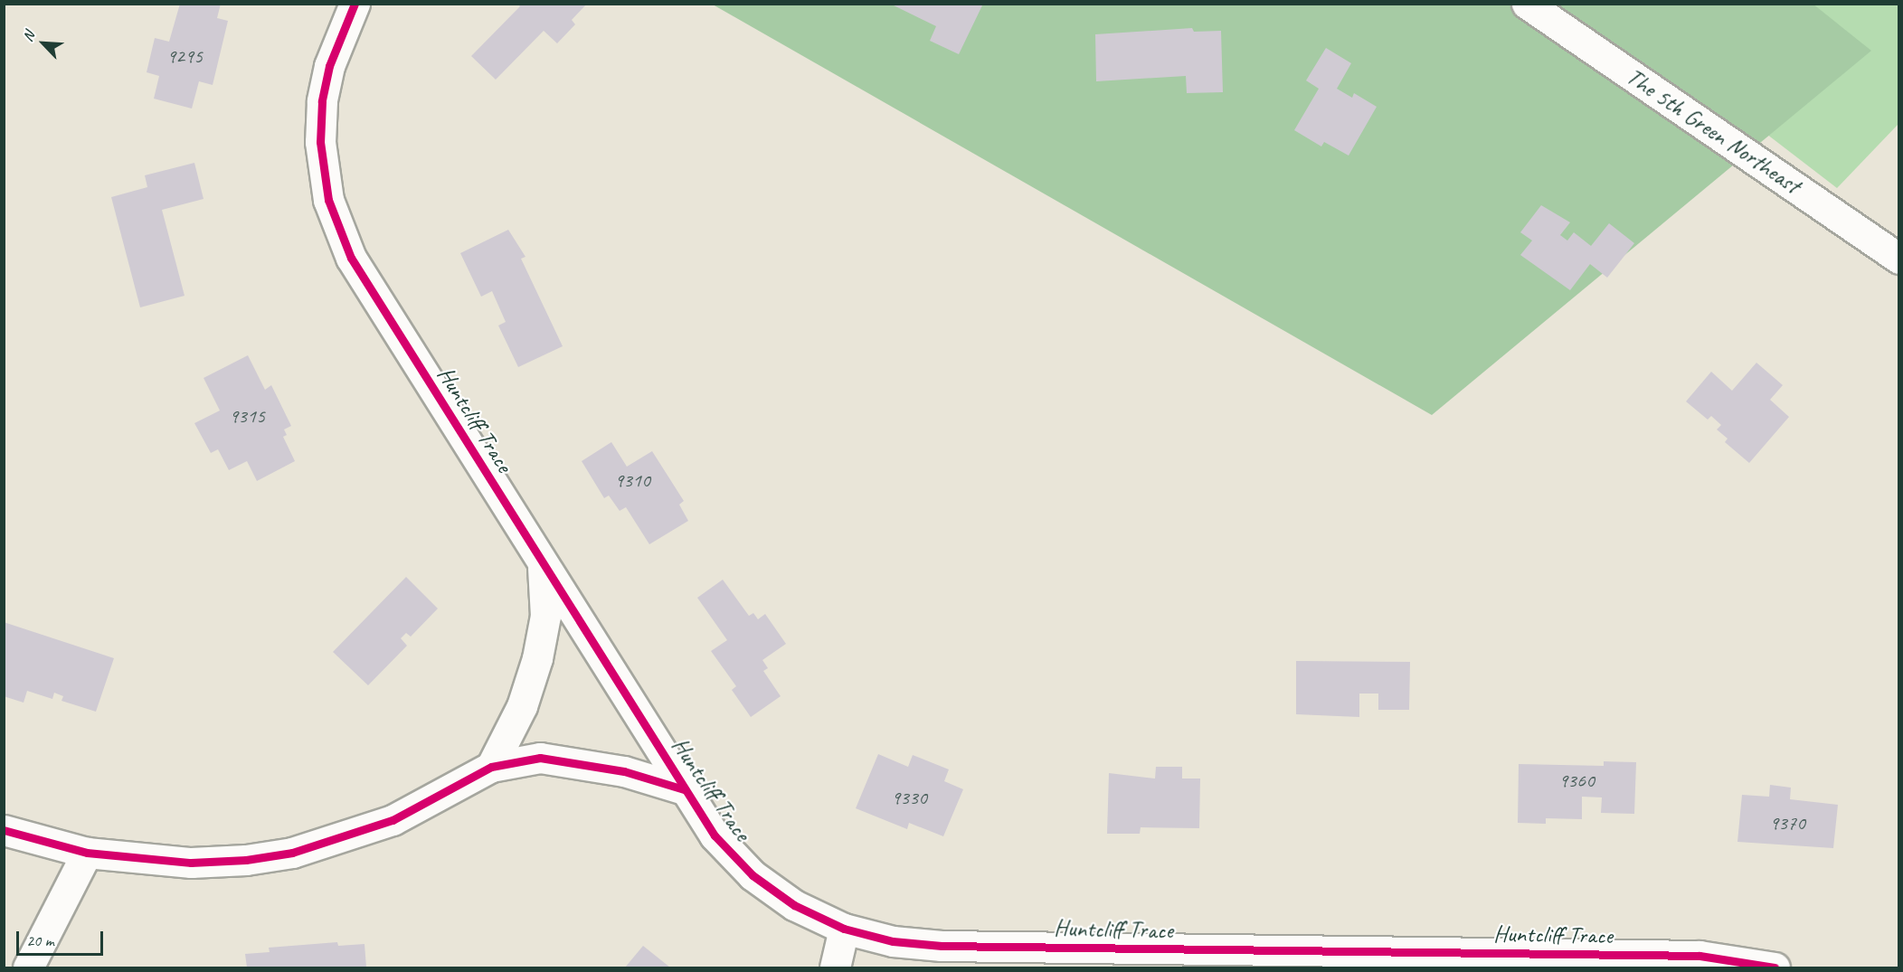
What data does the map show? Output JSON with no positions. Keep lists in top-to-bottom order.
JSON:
{
  "streets": {
    "street": ["The 5th Green Northeast", "Huntcliff Trace"]
  },
  "house_numbers": [
    "9295",
    "9315",
    "9310",
    "9360",
    "9330",
    "9370"
  ],
  "scale_bar": "20 m",
  "north": "top left"
}
